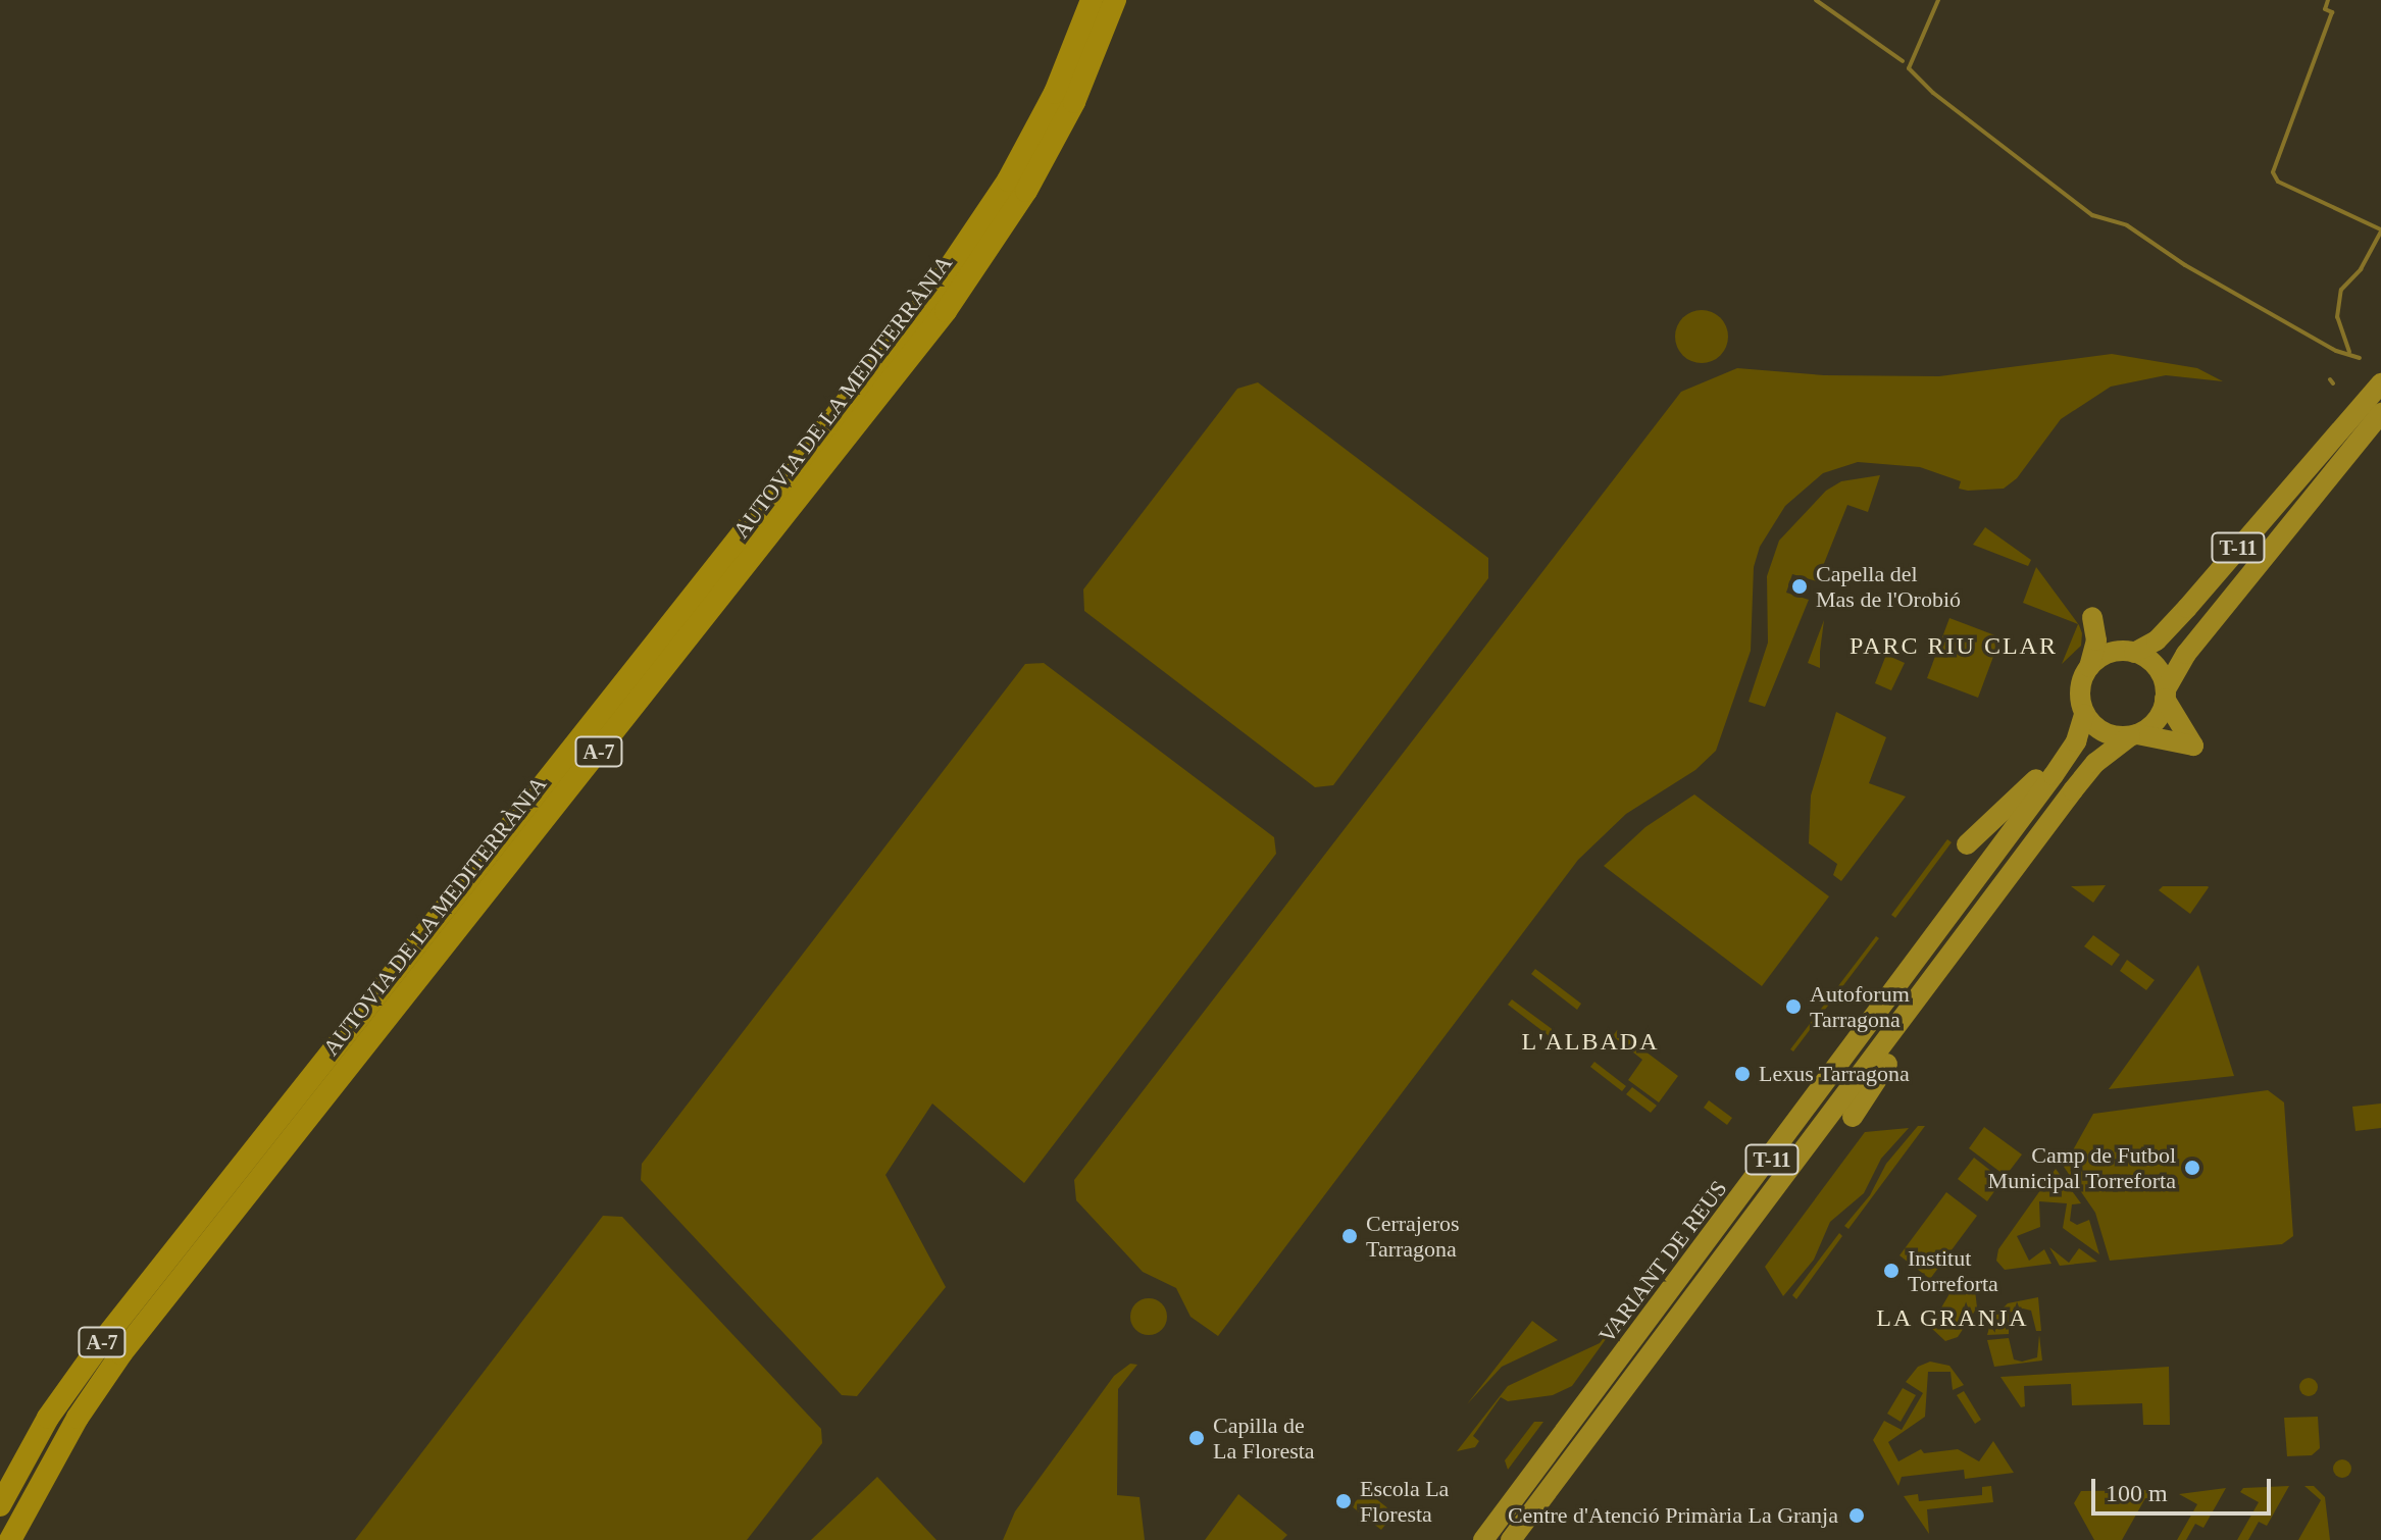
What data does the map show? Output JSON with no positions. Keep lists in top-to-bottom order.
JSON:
{
  "streets": {
    "highway": [
      "AUTOVIA DE LA MEDITERRÀNIA",
      "T-11",
      "A-7",
      "VARIANT DE REUS"
    ]
  },
  "crossings": [
    ["T-11", "VARIANT DE REUS"]
  ],
  "districts": ["PARC RIU CLAR", "L'ALBADA", "LA GRANJA"],
  "places": [
    "Capella del Mas de l'Orobió",
    "Autoforum Tarragona",
    "Lexus Tarragona",
    "Camp de Futbol Municipal Torreforta",
    "Cerrajeros Tarragona",
    "Institut Torreforta",
    "Capilla de La Floresta",
    "Escola La Floresta",
    "Centre d'Atenció Primària La Granja"
  ],
  "scale_bar": "100 m"
}
